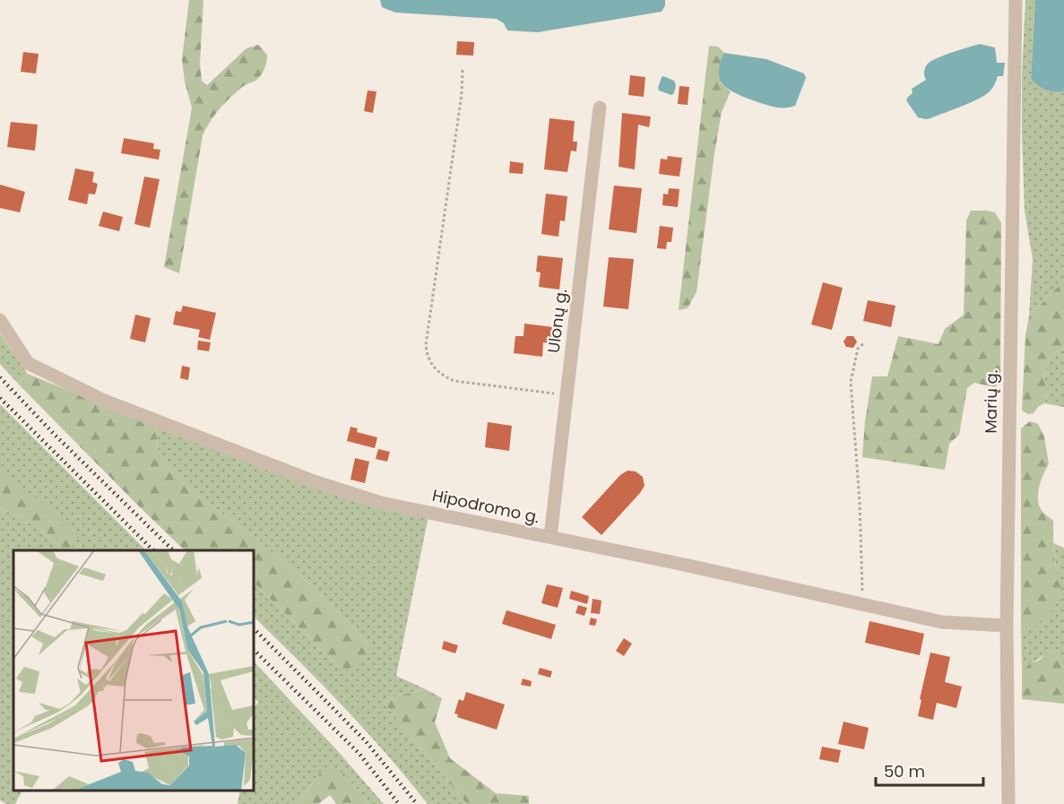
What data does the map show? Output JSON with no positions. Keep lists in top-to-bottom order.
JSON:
{
  "streets": {
    "street": ["Ulonų g.", "Marių g.", "Hipodromo g."]
  },
  "crossings": [
    ["Ulonų g.", "Hipodromo g."],
    ["Marių g.", "Hipodromo g."]
  ],
  "scale_bar": "50 m"
}
